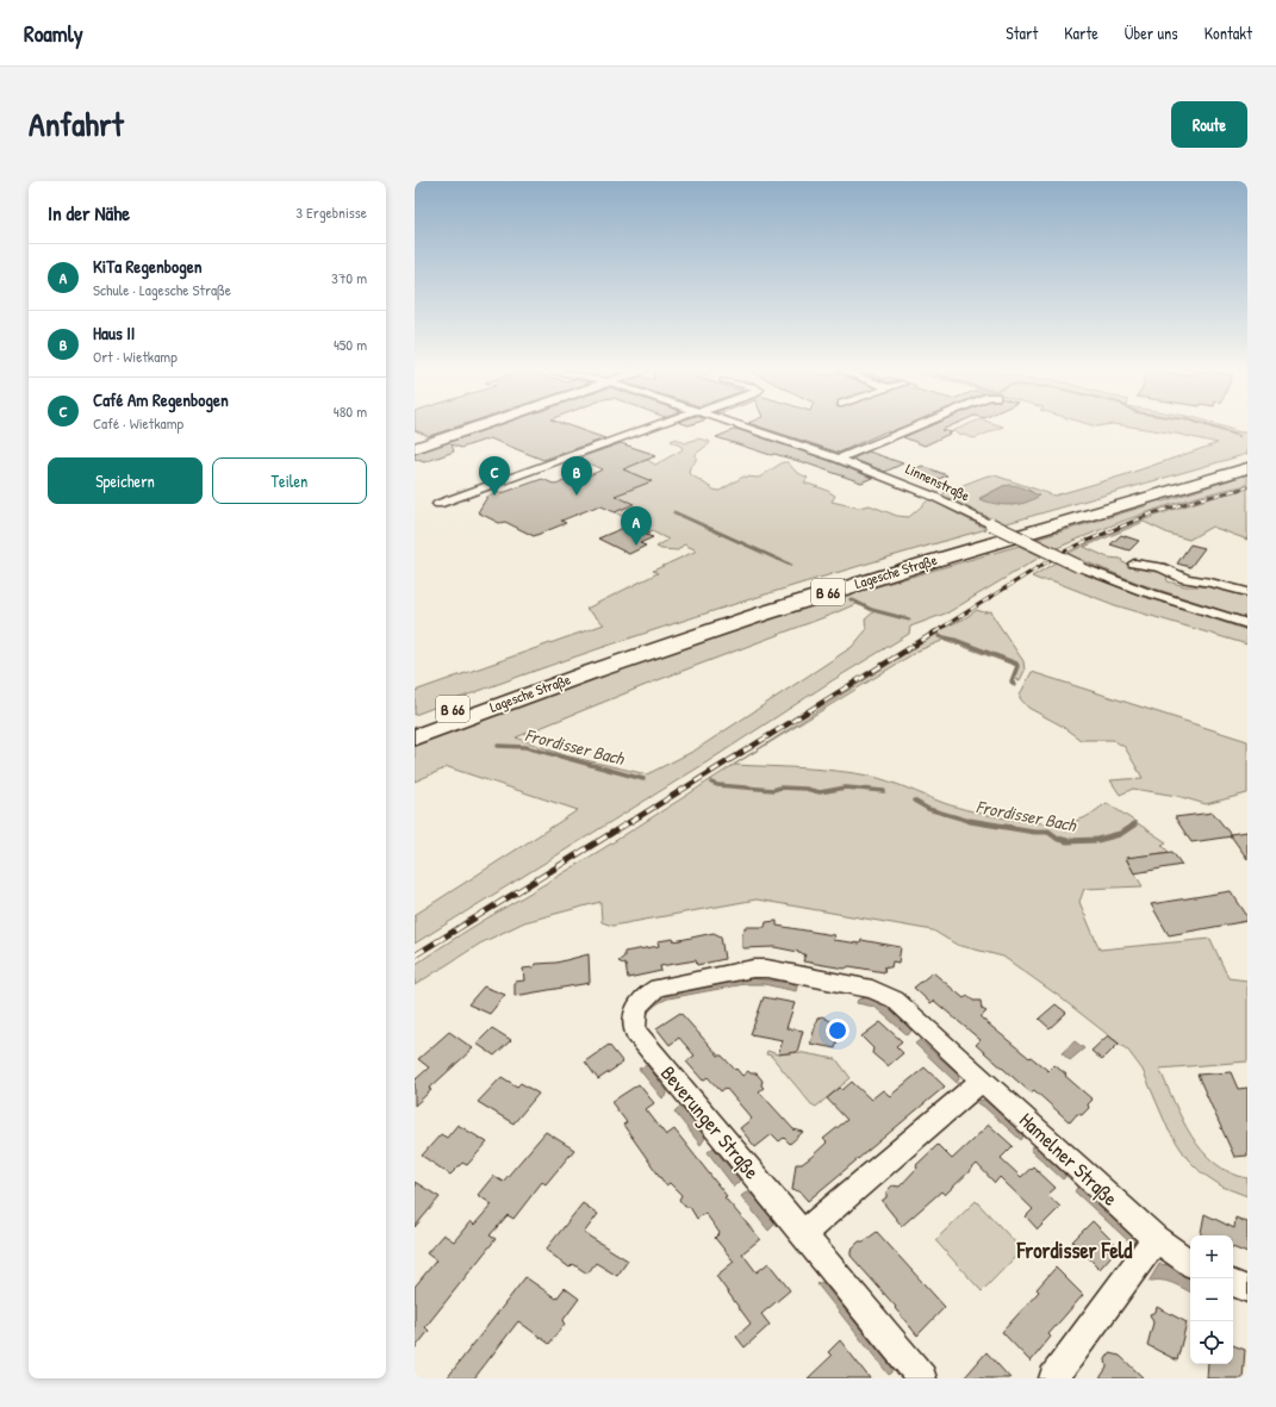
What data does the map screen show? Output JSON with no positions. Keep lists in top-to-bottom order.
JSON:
{
  "streets": {
    "highway": ["Lagesche Straße", "B 66"],
    "street": ["Linnenstraße", "Beverunger Straße", "Hamelner Straße"]
  },
  "crossings": [
    ["Beverunger Straße", "Hamelner Straße"]
  ],
  "districts": ["Frordisser Feld"],
  "water": ["Frordisser Bach"],
  "page": {
    "header": "Roamly",
    "nav": [
      "Start",
      "Karte",
      "Über uns",
      "Kontakt"
    ],
    "title": "Anfahrt",
    "buttons": [
      "Route",
      ["Speichern", "Teilen"]
    ],
    "heading": ["In der Nähe", "3 Ergebnisse"],
    "list": [
      {
        "mark": "A",
        "name": "KiTa Regenbogen",
        "note": "Schule · Lagesche Straße",
        "value": "370 m"
      },
      {
        "mark": "B",
        "name": "Haus II",
        "note": "Ort · Wietkamp",
        "value": "450 m"
      },
      {
        "mark": "C",
        "name": "Café Am Regenbogen",
        "note": "Café · Wietkamp",
        "value": "480 m"
      }
    ],
    "pins": ["B", "C", "A"],
    "map_buttons": ["+", "−"]
  }
}
